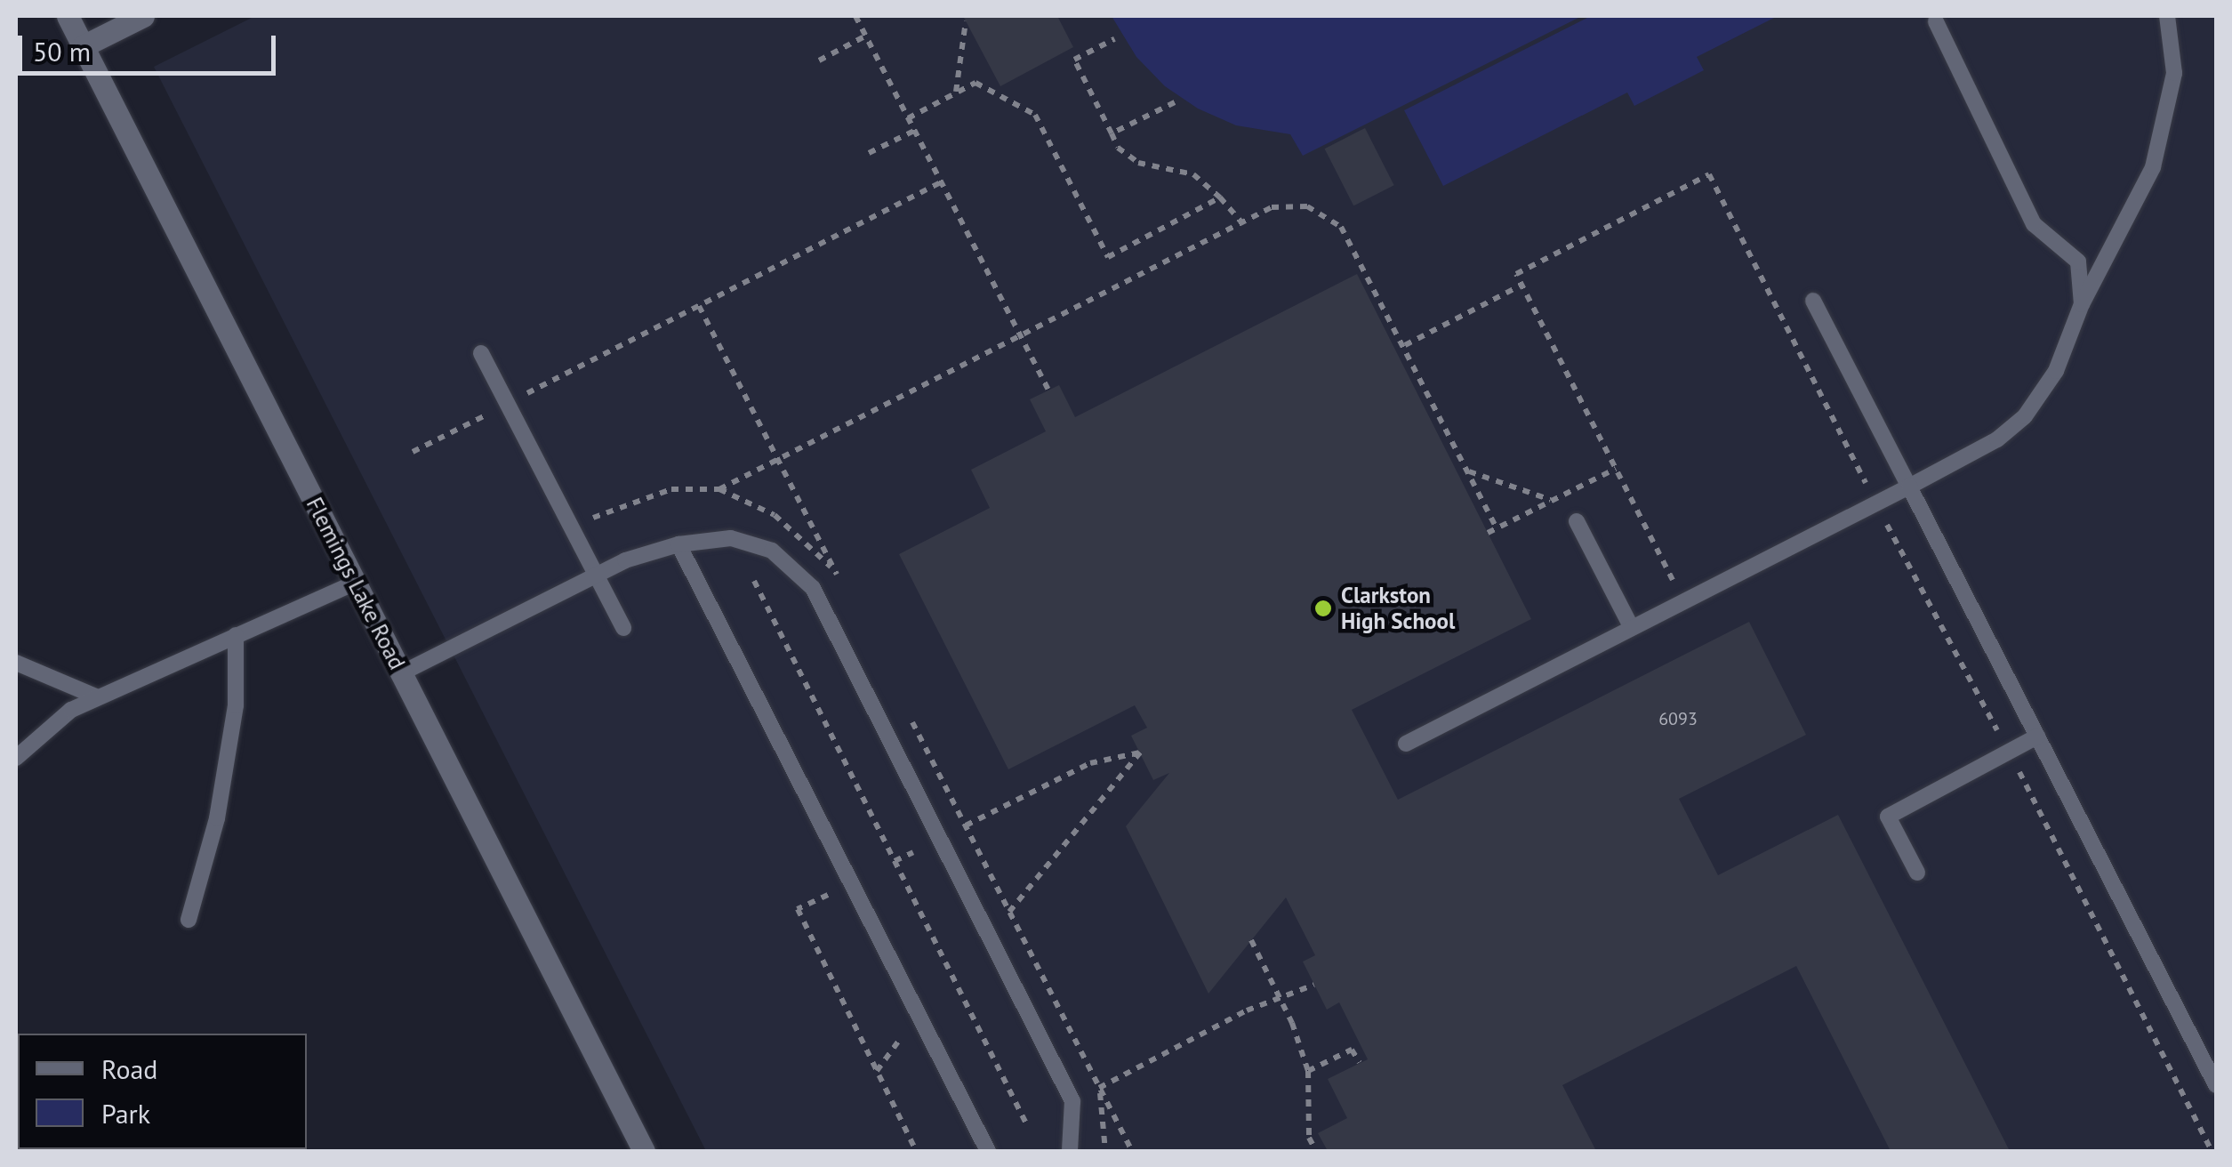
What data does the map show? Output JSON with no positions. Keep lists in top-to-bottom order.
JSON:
{
  "streets": {
    "street": ["Flemings Lake Road"]
  },
  "places": ["Clarkston High School"],
  "house_numbers": ["6093"],
  "legend": ["Road", "Park"],
  "scale_bar": "50 m"
}
